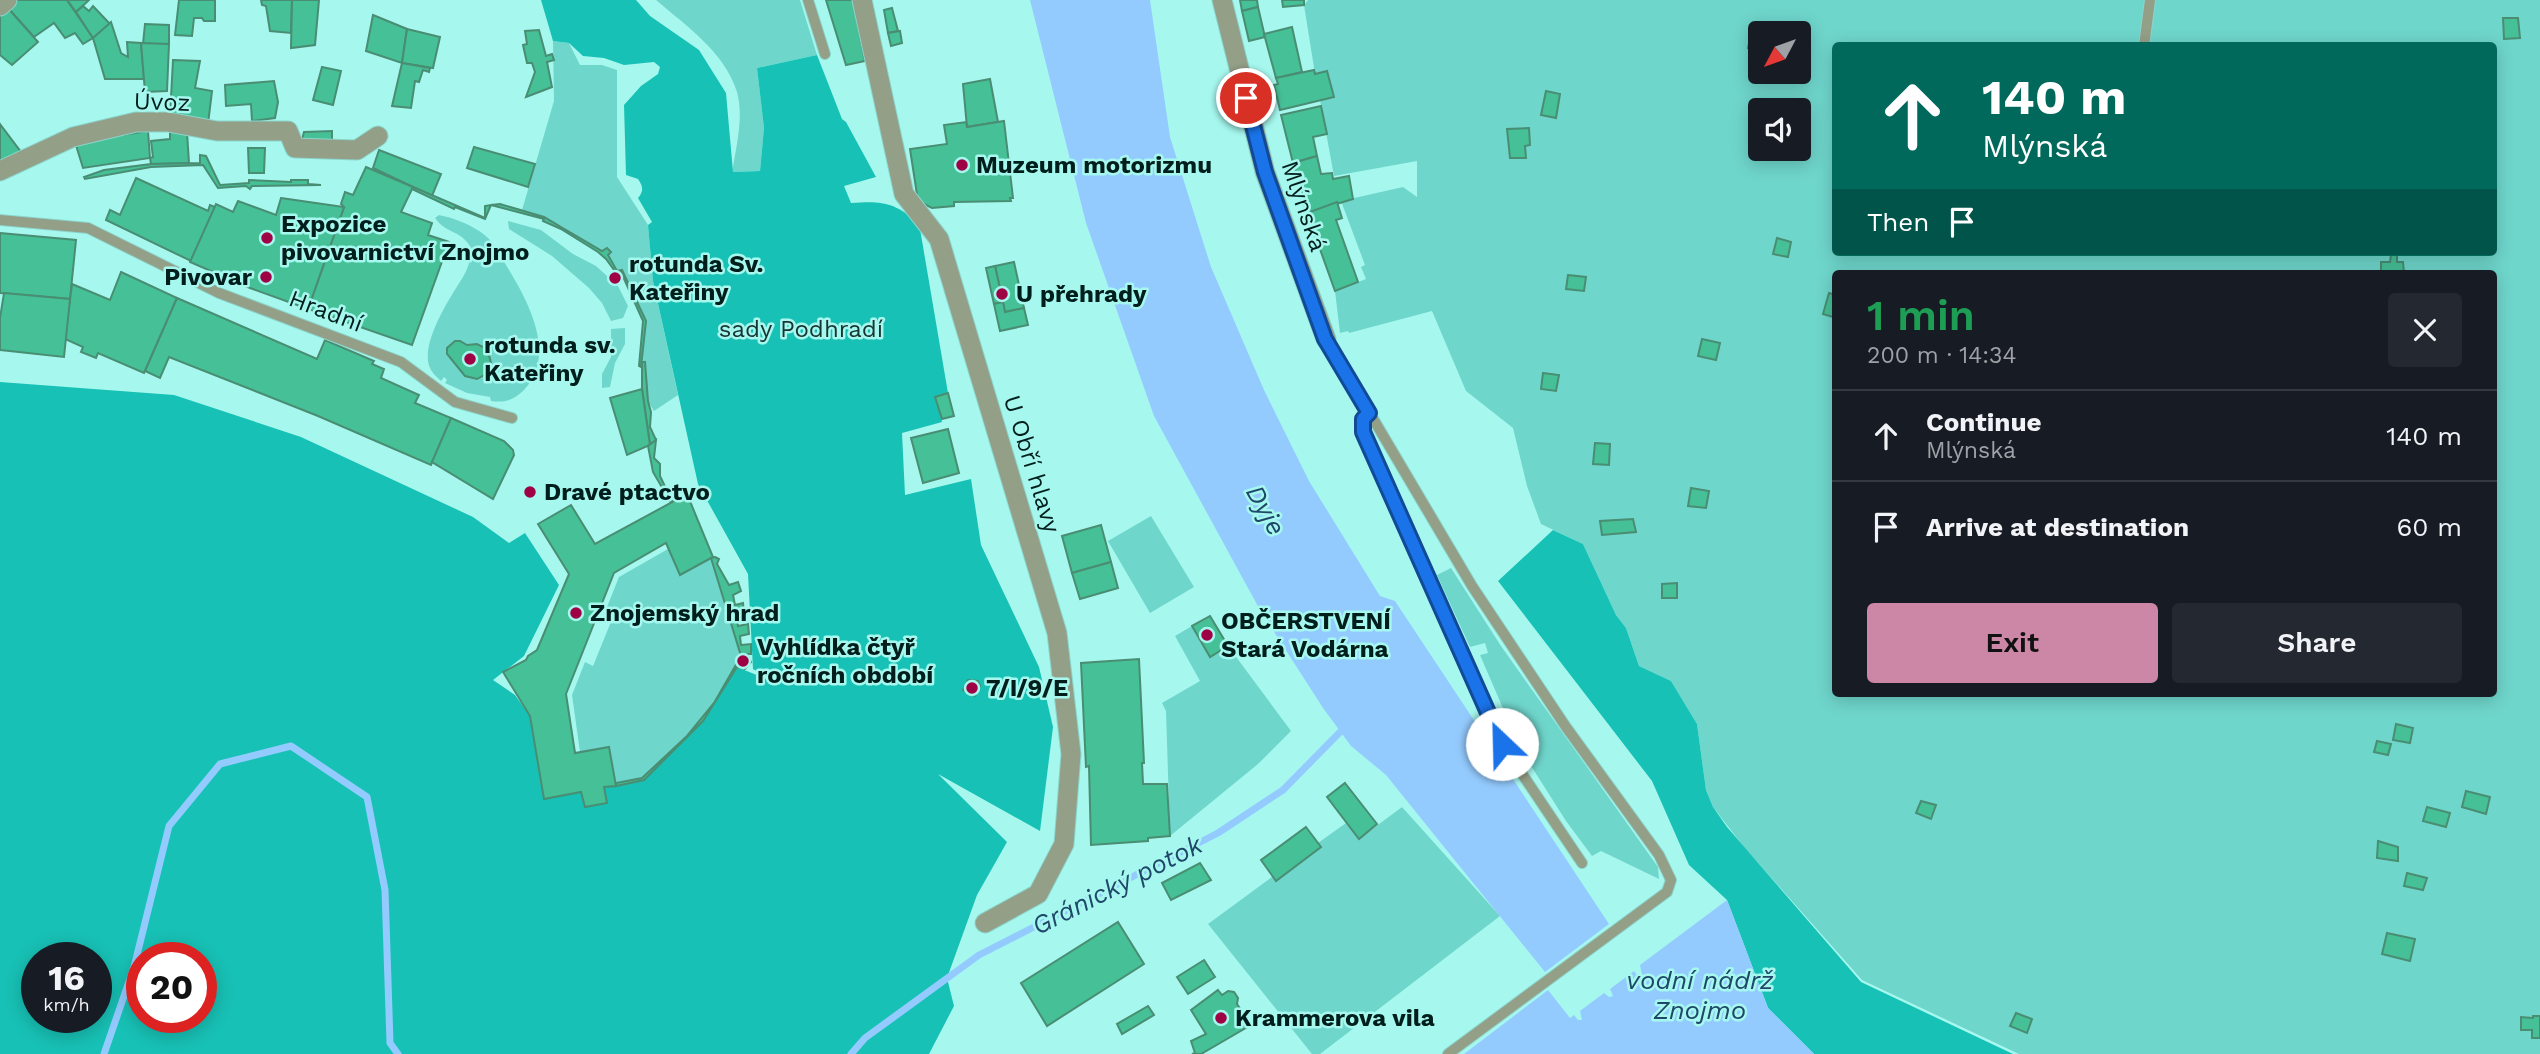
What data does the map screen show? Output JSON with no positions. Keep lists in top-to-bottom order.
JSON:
{
  "streets": {
    "street": ["Úvoz", "Mlýnská", "U Obří hlavy"],
    "lane": ["Hradní"]
  },
  "water": ["Dyje", "Gránický potok", "vodní nádrž Znojmo"],
  "parks": ["sady Podhradí"],
  "places": [
    "Muzeum motorizmu",
    "Expozice pivovarnictví Znojmo",
    "Pivovar",
    "rotunda Sv. Kateřiny",
    "U přehrady",
    "rotunda sv. Kateřiny",
    "Dravé ptactvo",
    "Znojemský hrad",
    "OBČERSTVENÍ Stará Vodárna",
    "Vyhlídka čtyř ročních období",
    "7/I/9/E",
    "Krammerova vila"
  ],
  "north": "bottom left",
  "page": {
    "turn": ["140 m", "Mlýnská"],
    "then": "Then",
    "heading": ["1 min", "200 m · 14:34"],
    "list": [
      {
        "name": "Continue",
        "note": "Mlýnská",
        "value": "140 m"
      },
      {
        "name": "Arrive at destination",
        "value": "60 m"
      }
    ],
    "buttons": ["Exit", "Share"],
    "speed": "16 km/h",
    "limit": "20"
  }
}
